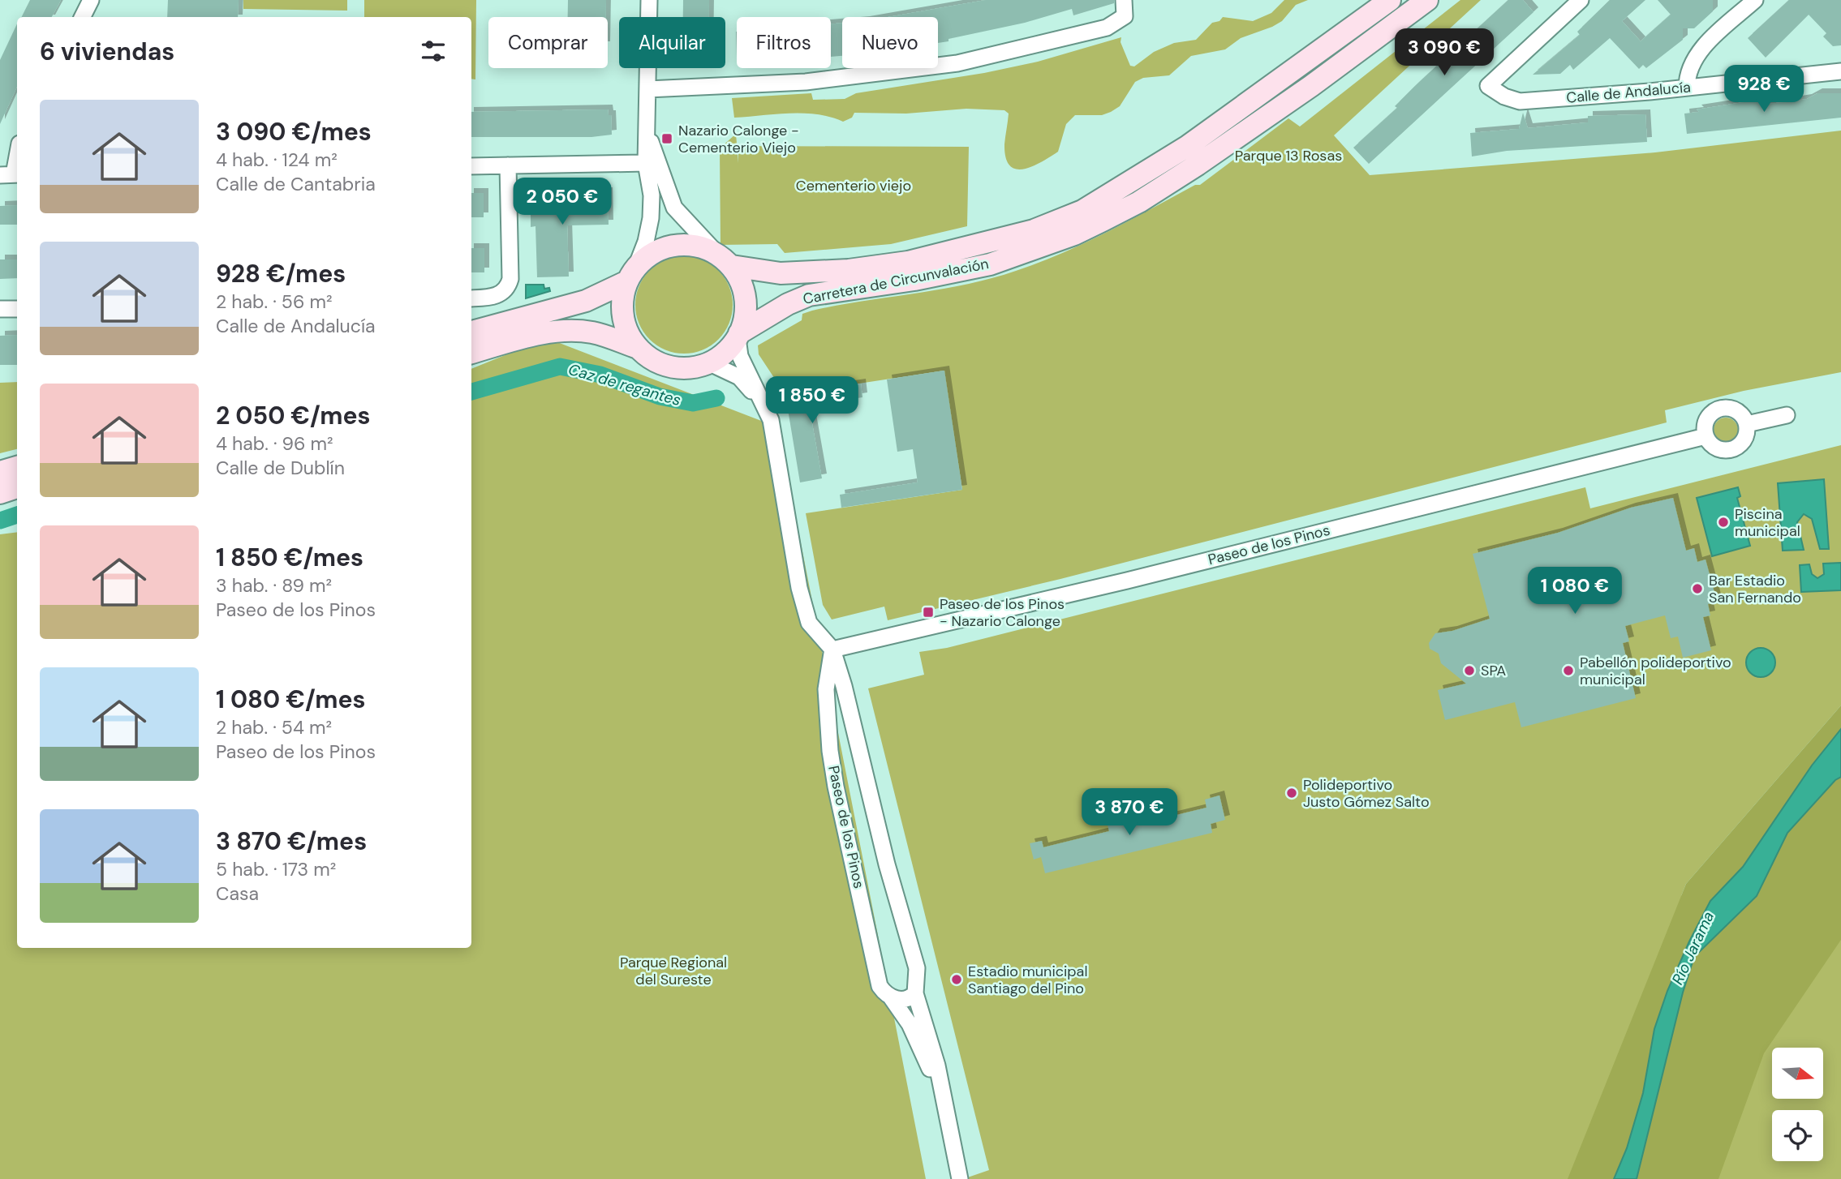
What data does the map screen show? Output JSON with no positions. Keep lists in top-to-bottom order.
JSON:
{
  "streets": {
    "main road": ["Carretera de Circunvalación"],
    "street": ["Calle de Andalucía", "Paseo de los Pinos"]
  },
  "crossings": [
    ["Carretera de Circunvalación", "Paseo de los Pinos"]
  ],
  "water": ["Caz de regantes", "Río Jarama"],
  "parks": ["Parque 13 Rosas", "Cementerio viejo", "Parque Regional del Sureste"],
  "places": {
    "transit": ["Nazario Calonge - Cementerio Viejo", "Paseo de los Pinos - Nazario Calonge"],
    "other": [
      "Piscina municipal",
      "Bar Estadio San Fernando",
      "SPA",
      "Pabellón polideportivo municipal",
      "Polideportivo Justo Gómez Salto",
      "Estadio municipal Santiago del Pino"
    ]
  },
  "north": "right",
  "page": {
    "chip": [
      "Comprar",
      "Alquilar",
      "Filtros",
      "Nuevo"
    ],
    "heading": "6 viviendas",
    "price": [
      "3 090 €",
      "928 €",
      "2 050 €",
      "1 850 €",
      "1 080 €",
      "3 870 €"
    ],
    "list": [
      {
        "name": "3 090 €/mes",
        "note": "4 hab. · 124 m² · Calle de Cantabria"
      },
      {
        "name": "928 €/mes",
        "note": "2 hab. · 56 m² · Calle de Andalucía"
      },
      {
        "name": "2 050 €/mes",
        "note": "4 hab. · 96 m² · Calle de Dublín"
      },
      {
        "name": "1 850 €/mes",
        "note": "3 hab. · 89 m² · Paseo de los Pinos"
      },
      {
        "name": "1 080 €/mes",
        "note": "2 hab. · 54 m² · Paseo de los Pinos"
      },
      {
        "name": "3 870 €/mes",
        "note": "5 hab. · 173 m² · Casa"
      }
    ]
  }
}
